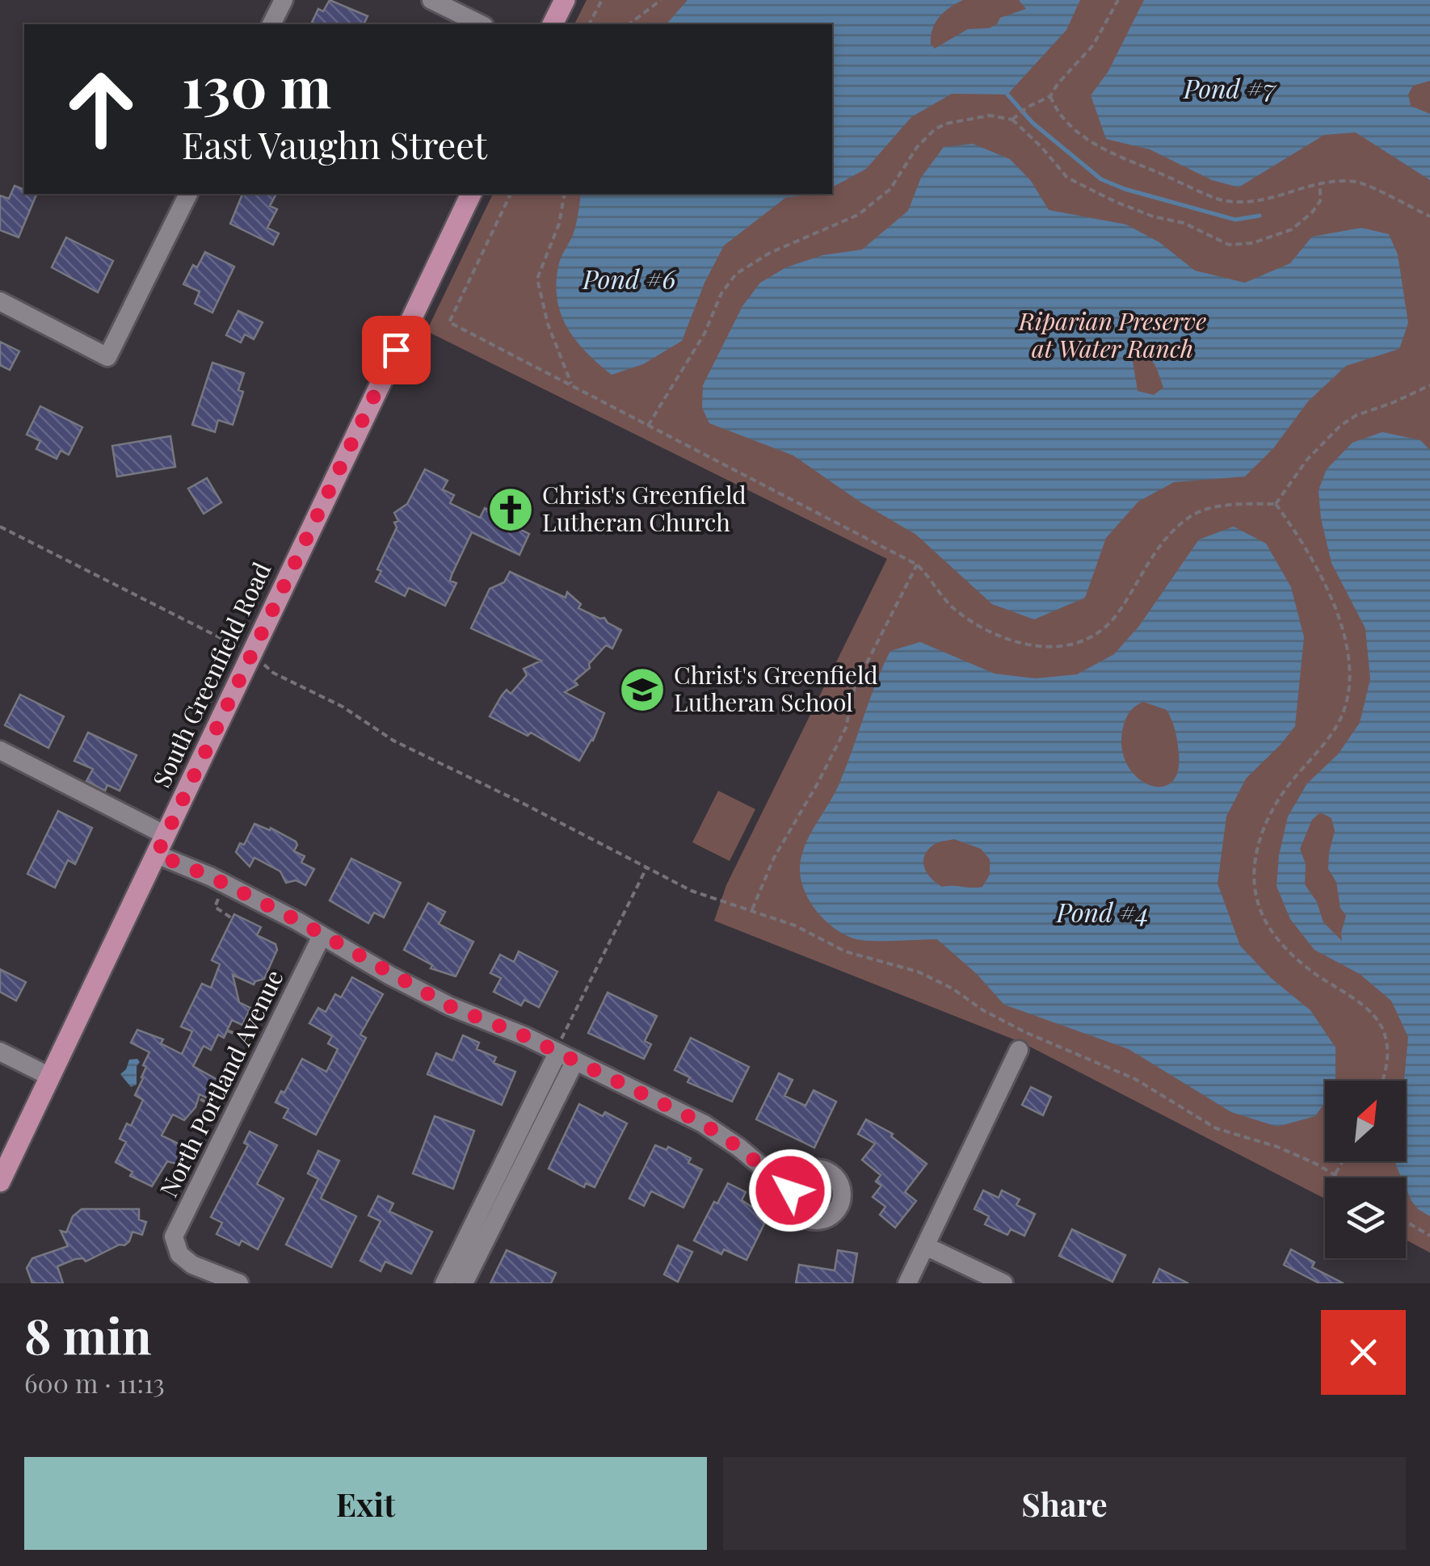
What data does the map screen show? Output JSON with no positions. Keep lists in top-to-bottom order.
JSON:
{
  "streets": {
    "main road": ["South Greenfield Road"],
    "street": ["North Portland Avenue"]
  },
  "water": ["Pond #7", "Pond #6", "Pond #4"],
  "parks": ["Riparian Preserve at Water Ranch"],
  "places": {
    "church": ["Christ's Greenfield Lutheran Church"],
    "school or university": ["Christ's Greenfield Lutheran School"]
  },
  "north": "top right",
  "page": {
    "turn": ["130 m", "East Vaughn Street"],
    "heading": ["8 min", "600 m · 11:13"],
    "buttons": ["Exit", "Share"]
  }
}
